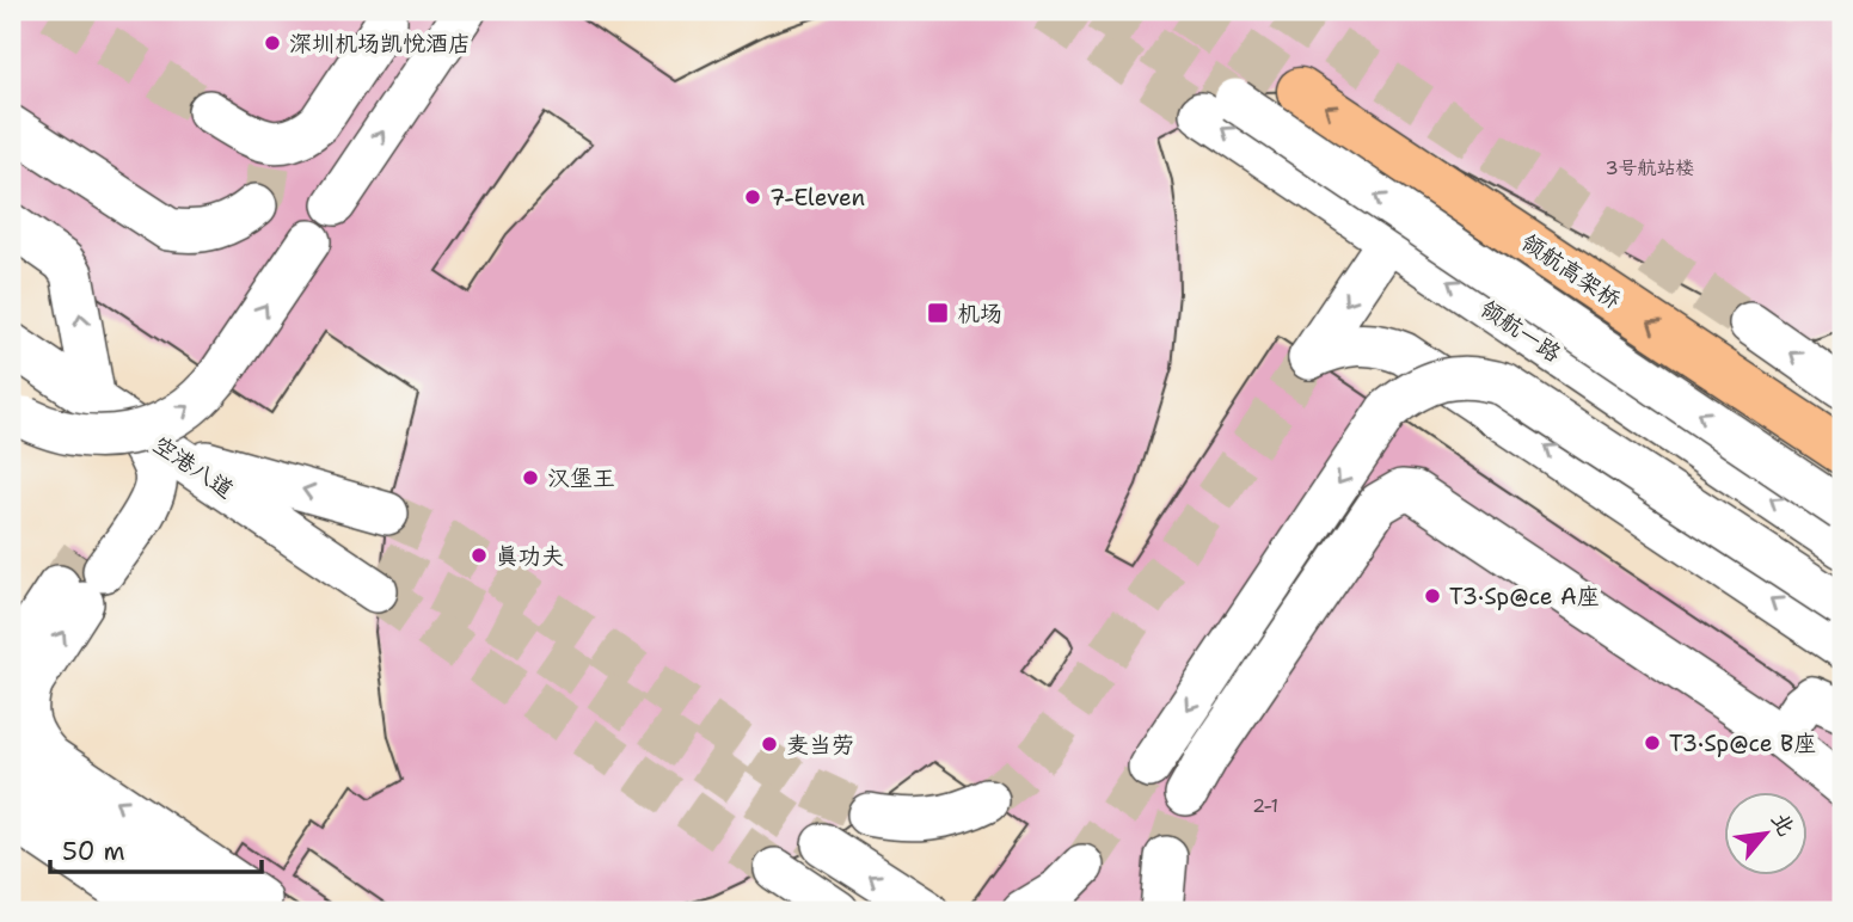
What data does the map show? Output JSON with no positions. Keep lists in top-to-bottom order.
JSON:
{
  "streets": {
    "main road": ["领航高架桥"],
    "street": ["领航一路", "空港八道"]
  },
  "one_way": ["领航高架桥", "领航一路"],
  "places": {
    "other": [
      "深圳机场凯悦酒店",
      "7-Eleven",
      "汉堡王",
      "真功夫",
      "T3·Sp@ce A座",
      "T3·Sp@ce B座",
      "麦当劳"
    ],
    "transit": ["机场"]
  },
  "house_numbers": ["3号航站楼", "2-1"],
  "scale_bar": "50 m",
  "north": "top right"
}
